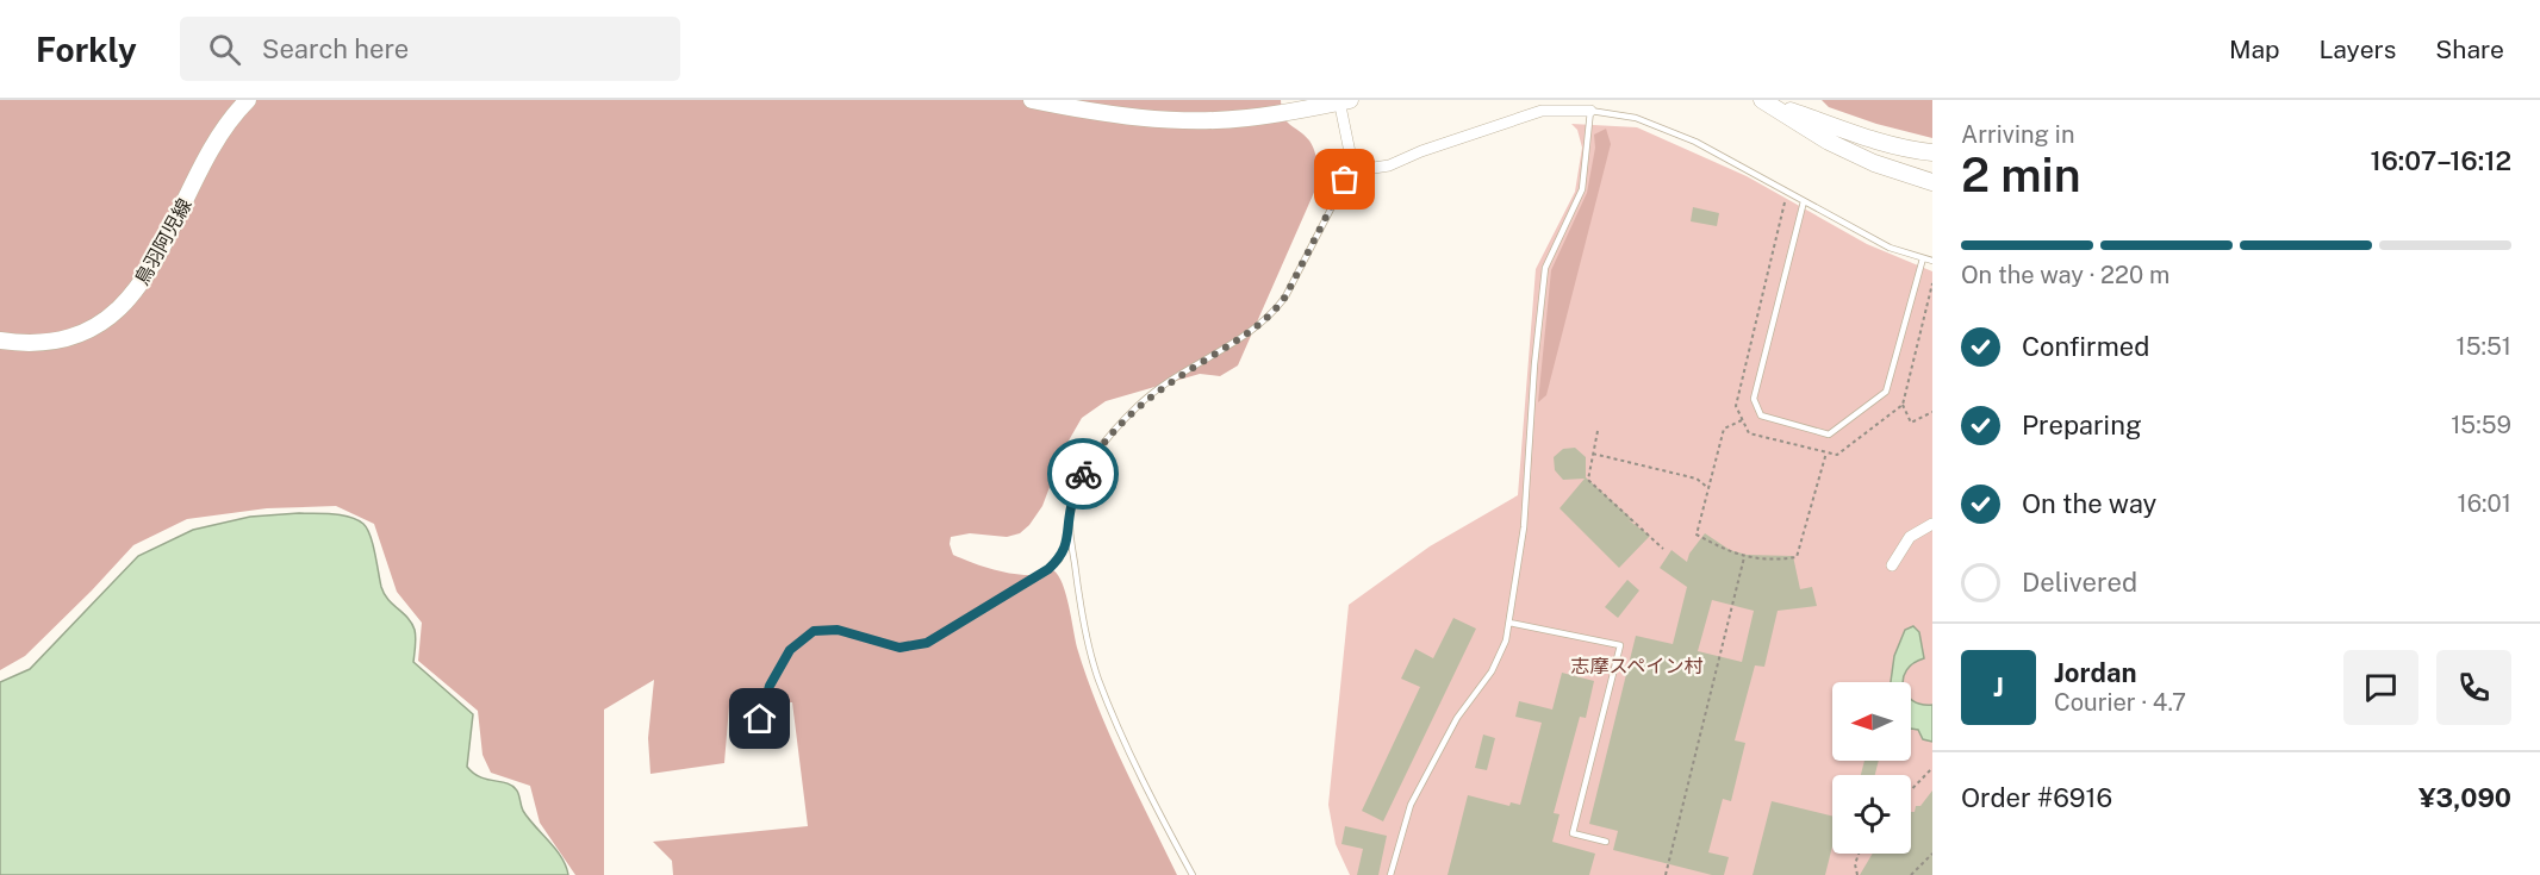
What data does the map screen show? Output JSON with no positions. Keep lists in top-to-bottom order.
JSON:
{
  "streets": {
    "main road": ["鳥羽阿児線"]
  },
  "parks": ["志摩スペイン村"],
  "north": "left",
  "page": {
    "header": "Forkly",
    "search": "Search here",
    "nav": ["Map", "Layers", "Share"],
    "heading": ["2 min", "Arriving in", "16:07–16:12"],
    "panel": [
      "Jordan",
      "Courier · 4.7",
      "Order #6916",
      "¥3,090"
    ],
    "bar": "On the way · 220 m",
    "list": [
      ["Confirmed", "15:51"],
      ["Preparing", "15:59"],
      ["On the way", "16:01"],
      "Delivered"
    ],
    "round": "J"
  }
}
